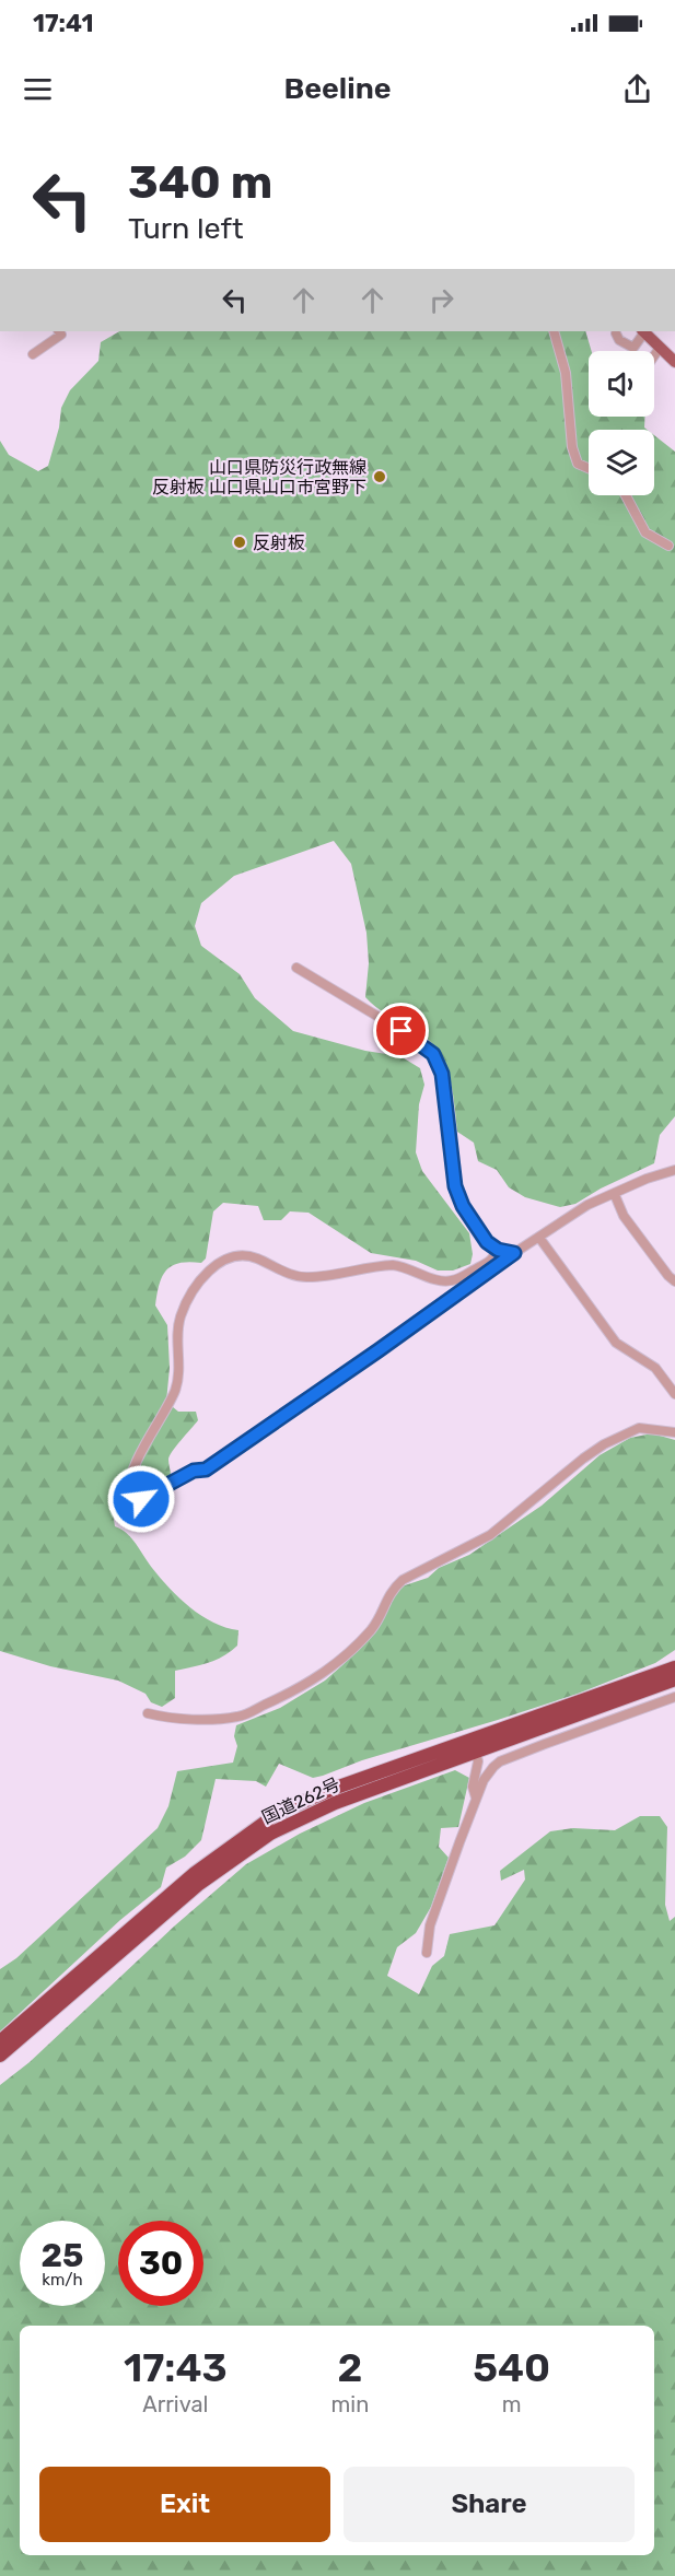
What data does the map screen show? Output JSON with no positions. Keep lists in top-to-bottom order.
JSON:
{
  "streets": {
    "highway": ["国道262号"]
  },
  "places": ["山口県防災行政無線 反射板 山口県山口市宮野下", "反射板"],
  "page": {
    "status": "17:41",
    "header": "Beeline",
    "turn": ["340 m", "Turn left"],
    "speed": "25 km/h",
    "limit": "30",
    "eta": [
      "17:43",
      "Arrival",
      "2",
      "min",
      "540",
      "m"
    ],
    "buttons": ["Exit", "Share"]
  }
}
